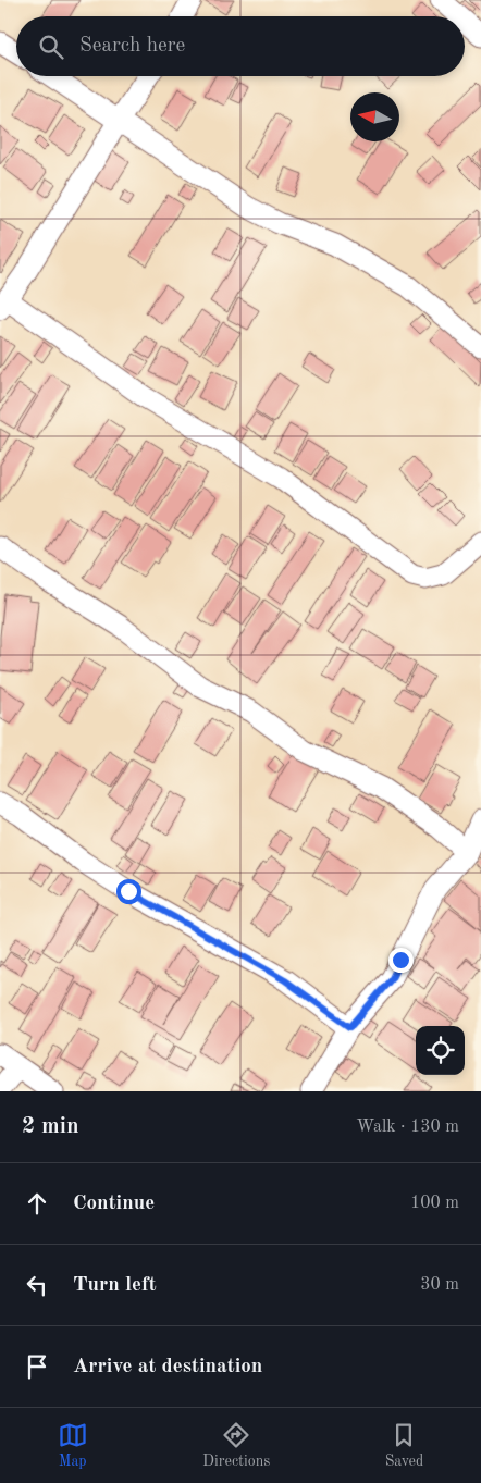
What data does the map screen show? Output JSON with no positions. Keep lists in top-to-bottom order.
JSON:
{
  "north": "left",
  "page": {
    "search": "Search here",
    "heading": ["2 min", "Walk · 130 m"],
    "list": [
      ["Continue", "100 m"],
      ["Turn left", "30 m"],
      "Arrive at destination"
    ],
    "nav": ["Map", "Directions", "Saved"]
  }
}
